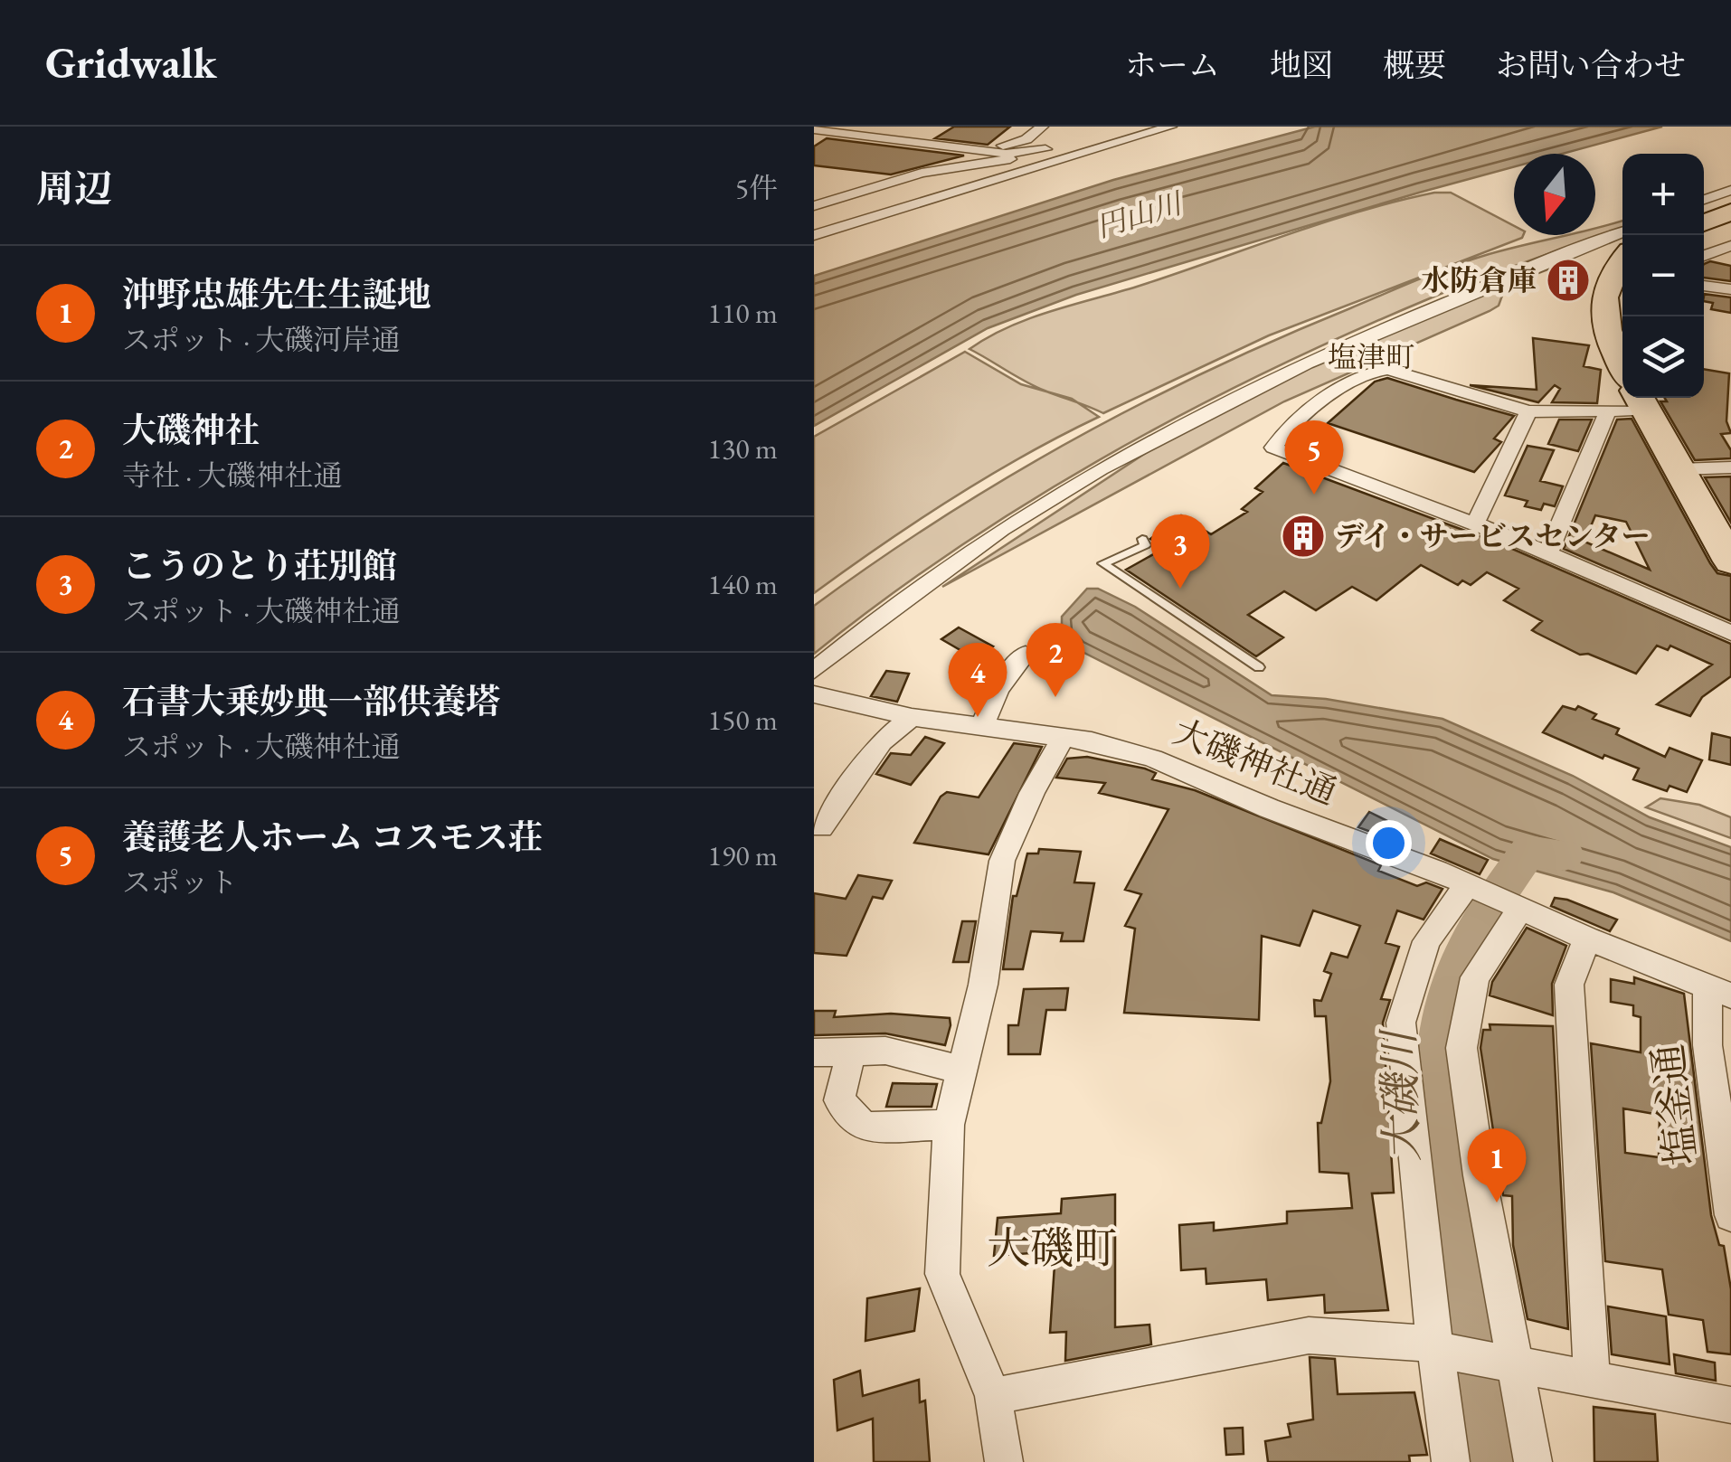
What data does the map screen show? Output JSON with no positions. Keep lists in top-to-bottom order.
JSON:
{
  "streets": {
    "street": ["大磯神社通", "塩釜通"]
  },
  "districts": ["塩津町", "大磯町"],
  "water": ["円山川", "大磯川"],
  "places": {
    "building": ["水防倉庫", "デイ・サービスセンター"]
  },
  "north": "bottom",
  "page": {
    "header": "Gridwalk",
    "nav": [
      "ホーム",
      "地図",
      "概要",
      "お問い合わせ"
    ],
    "heading": ["周辺", "5件"],
    "map_buttons": ["+", "−"],
    "list": [
      {
        "mark": "1",
        "name": "沖野忠雄先生生誕地",
        "note": "スポット · 大磯河岸通",
        "value": "110 m"
      },
      {
        "mark": "2",
        "name": "大磯神社",
        "note": "寺社 · 大磯神社通",
        "value": "130 m"
      },
      {
        "mark": "3",
        "name": "こうのとり荘別館",
        "note": "スポット · 大磯神社通",
        "value": "140 m"
      },
      {
        "mark": "4",
        "name": "石書大乗妙典一部供養塔",
        "note": "スポット · 大磯神社通",
        "value": "150 m"
      },
      {
        "mark": "5",
        "name": "養護老人ホーム コスモス荘",
        "note": "スポット",
        "value": "190 m"
      }
    ],
    "pins": [
      "5",
      "3",
      "2",
      "4",
      "1"
    ]
  }
}
